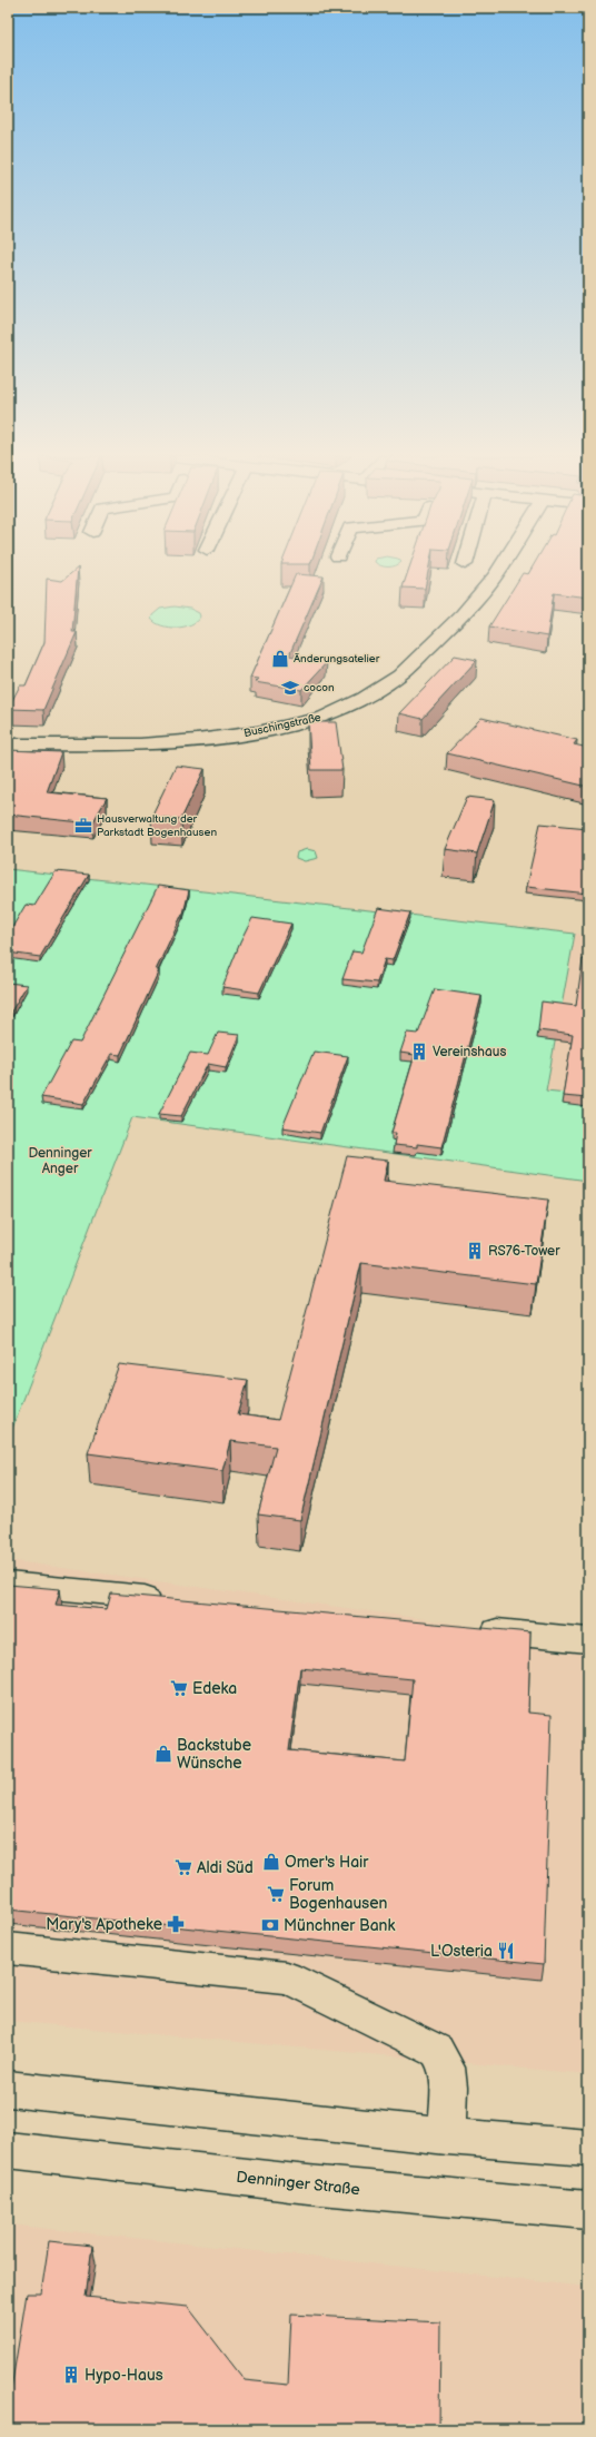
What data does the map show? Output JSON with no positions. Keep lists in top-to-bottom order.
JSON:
{
  "streets": {
    "street": ["Buschingstraße", "Denninger Straße"]
  },
  "parks": ["Denninger Anger"],
  "places": {
    "shop": ["Änderungsatelier", "Backstube Wünsche", "Omer's Hair"],
    "school or university": ["cocon"],
    "office": ["Hausverwaltung der Parkstadt Bogenhausen"],
    "building": ["Vereinshaus", "RS76-Tower", "Hypo-Haus"],
    "supermarket": ["Edeka", "Aldi Süd", "Forum Bogenhausen"],
    "pharmacy": ["Mary's Apotheke"],
    "bank": ["Münchner Bank"],
    "restaurant": ["L'Osteria"]
  }
}
